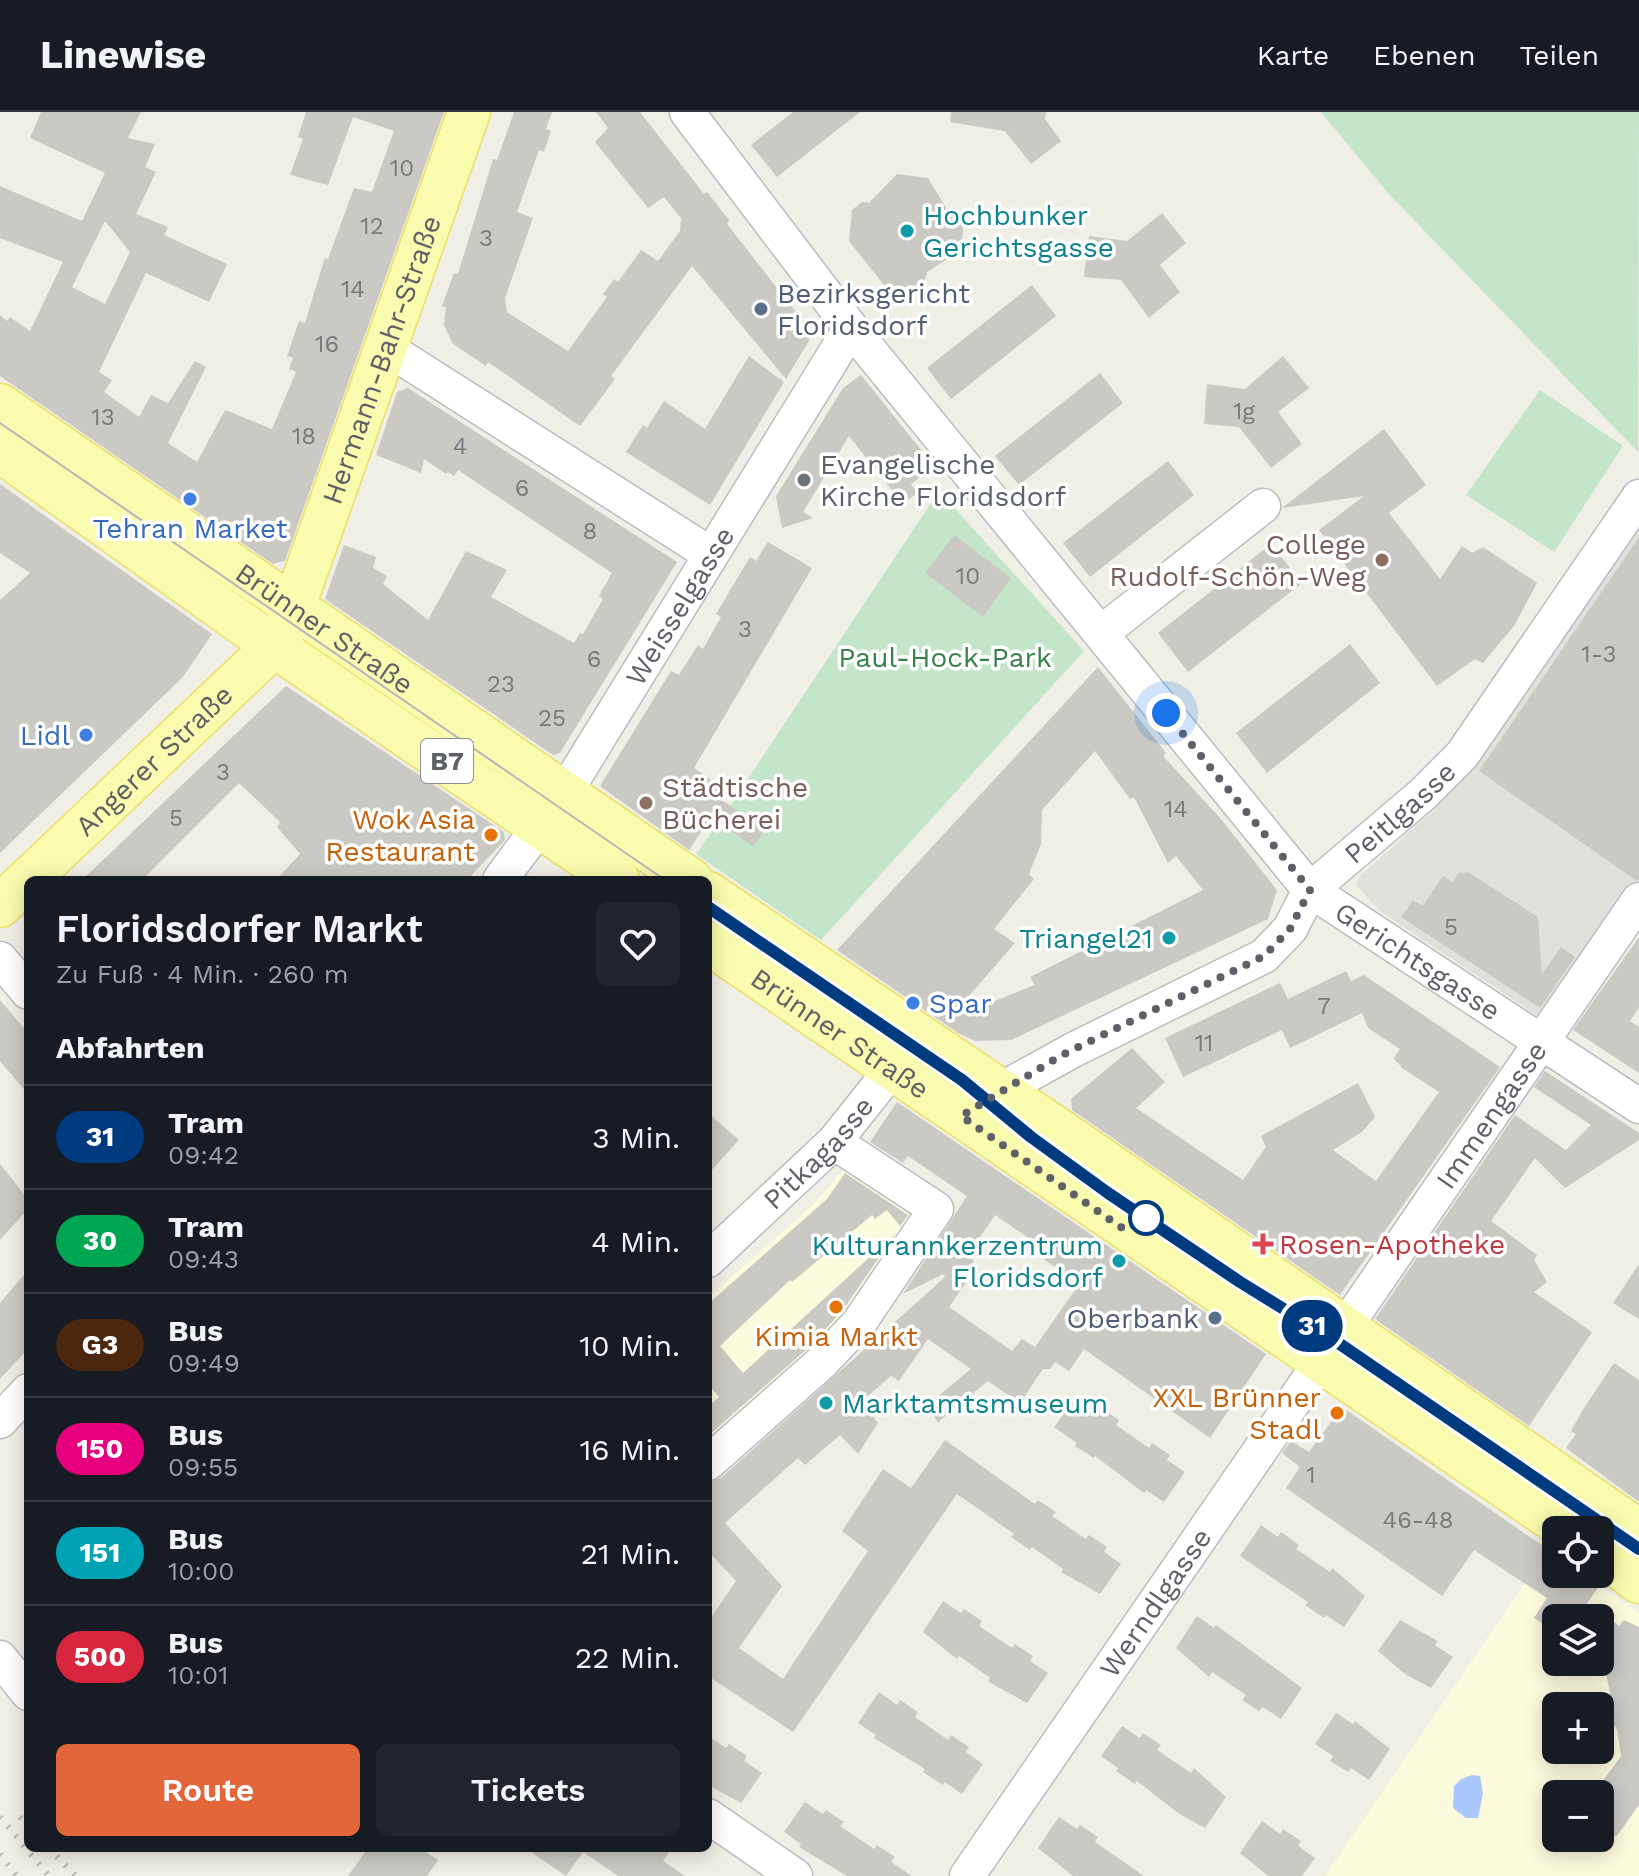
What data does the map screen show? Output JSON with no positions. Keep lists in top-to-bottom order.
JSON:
{
  "streets": {
    "main road": [
      "Hermann-Bahr-Straße",
      "Brünner Straße",
      "Angerer Straße",
      "B7"
    ],
    "street": [
      "Weisselgasse",
      "Peitlgasse",
      "Gerichtsgasse",
      "Immengasse",
      "Pitkagasse",
      "Werndlgasse"
    ]
  },
  "crossings": [
    ["Hermann-Bahr-Straße", "Brünner Straße"],
    ["Hermann-Bahr-Straße", "Angerer Straße"],
    ["Weisselgasse", "Brünner Straße"],
    ["Weisselgasse", "Gerichtsgasse"],
    ["Brünner Straße", "Angerer Straße"],
    ["Brünner Straße", "Peitlgasse"],
    ["Brünner Straße", "Immengasse"],
    ["Brünner Straße", "Pitkagasse"],
    ["Brünner Straße", "Werndlgasse"],
    ["Peitlgasse", "Gerichtsgasse"],
    ["Gerichtsgasse", "Immengasse"],
    ["Immengasse", "Werndlgasse"]
  ],
  "parks": ["Paul-Hock-Park"],
  "places": {
    "other": [
      "Hochbunker Gerichtsgasse",
      "Bezirksgericht Floridsdorf",
      "Evangelische Kirche Floridsdorf",
      "Tehran Market",
      "College Rudolf-Schön-Weg",
      "Lidl",
      "Städtische Bücherei",
      "Wok Asia Restaurant",
      "Triangel21",
      "Spar",
      "Kulturannkerzentrum Floridsdorf",
      "Kimia Markt",
      "Oberbank",
      "Marktamtsmuseum",
      "XXL Brünner Stadl"
    ],
    "health": ["Rosen-Apotheke"]
  },
  "lines": ["tram line 31"],
  "house_numbers": [
    "10",
    "12",
    "3",
    "14",
    "16",
    "1g",
    "13",
    "18",
    "4",
    "6",
    "8",
    "10",
    "3",
    "1-3",
    "6",
    "23",
    "25",
    "3",
    "14",
    "5",
    "5",
    "7",
    "11",
    "1",
    "46-48"
  ],
  "page": {
    "header": "Linewise",
    "nav": ["Karte", "Ebenen", "Teilen"],
    "on_map": "31",
    "heading": [
      ["Floridsdorfer Markt", "Zu Fuß · 4 Min. · 260 m"],
      "Abfahrten"
    ],
    "list": [
      {
        "mark": "31",
        "name": "Tram",
        "note": "09:42",
        "value": "3 Min."
      },
      {
        "mark": "30",
        "name": "Tram",
        "note": "09:43",
        "value": "4 Min."
      },
      {
        "mark": "G3",
        "name": "Bus",
        "note": "09:49",
        "value": "10 Min."
      },
      {
        "mark": "150",
        "name": "Bus",
        "note": "09:55",
        "value": "16 Min."
      },
      {
        "mark": "151",
        "name": "Bus",
        "note": "10:00",
        "value": "21 Min."
      },
      {
        "mark": "500",
        "name": "Bus",
        "note": "10:01",
        "value": "22 Min."
      }
    ],
    "map_buttons": ["+", "−"],
    "buttons": ["Route", "Tickets"]
  }
}
